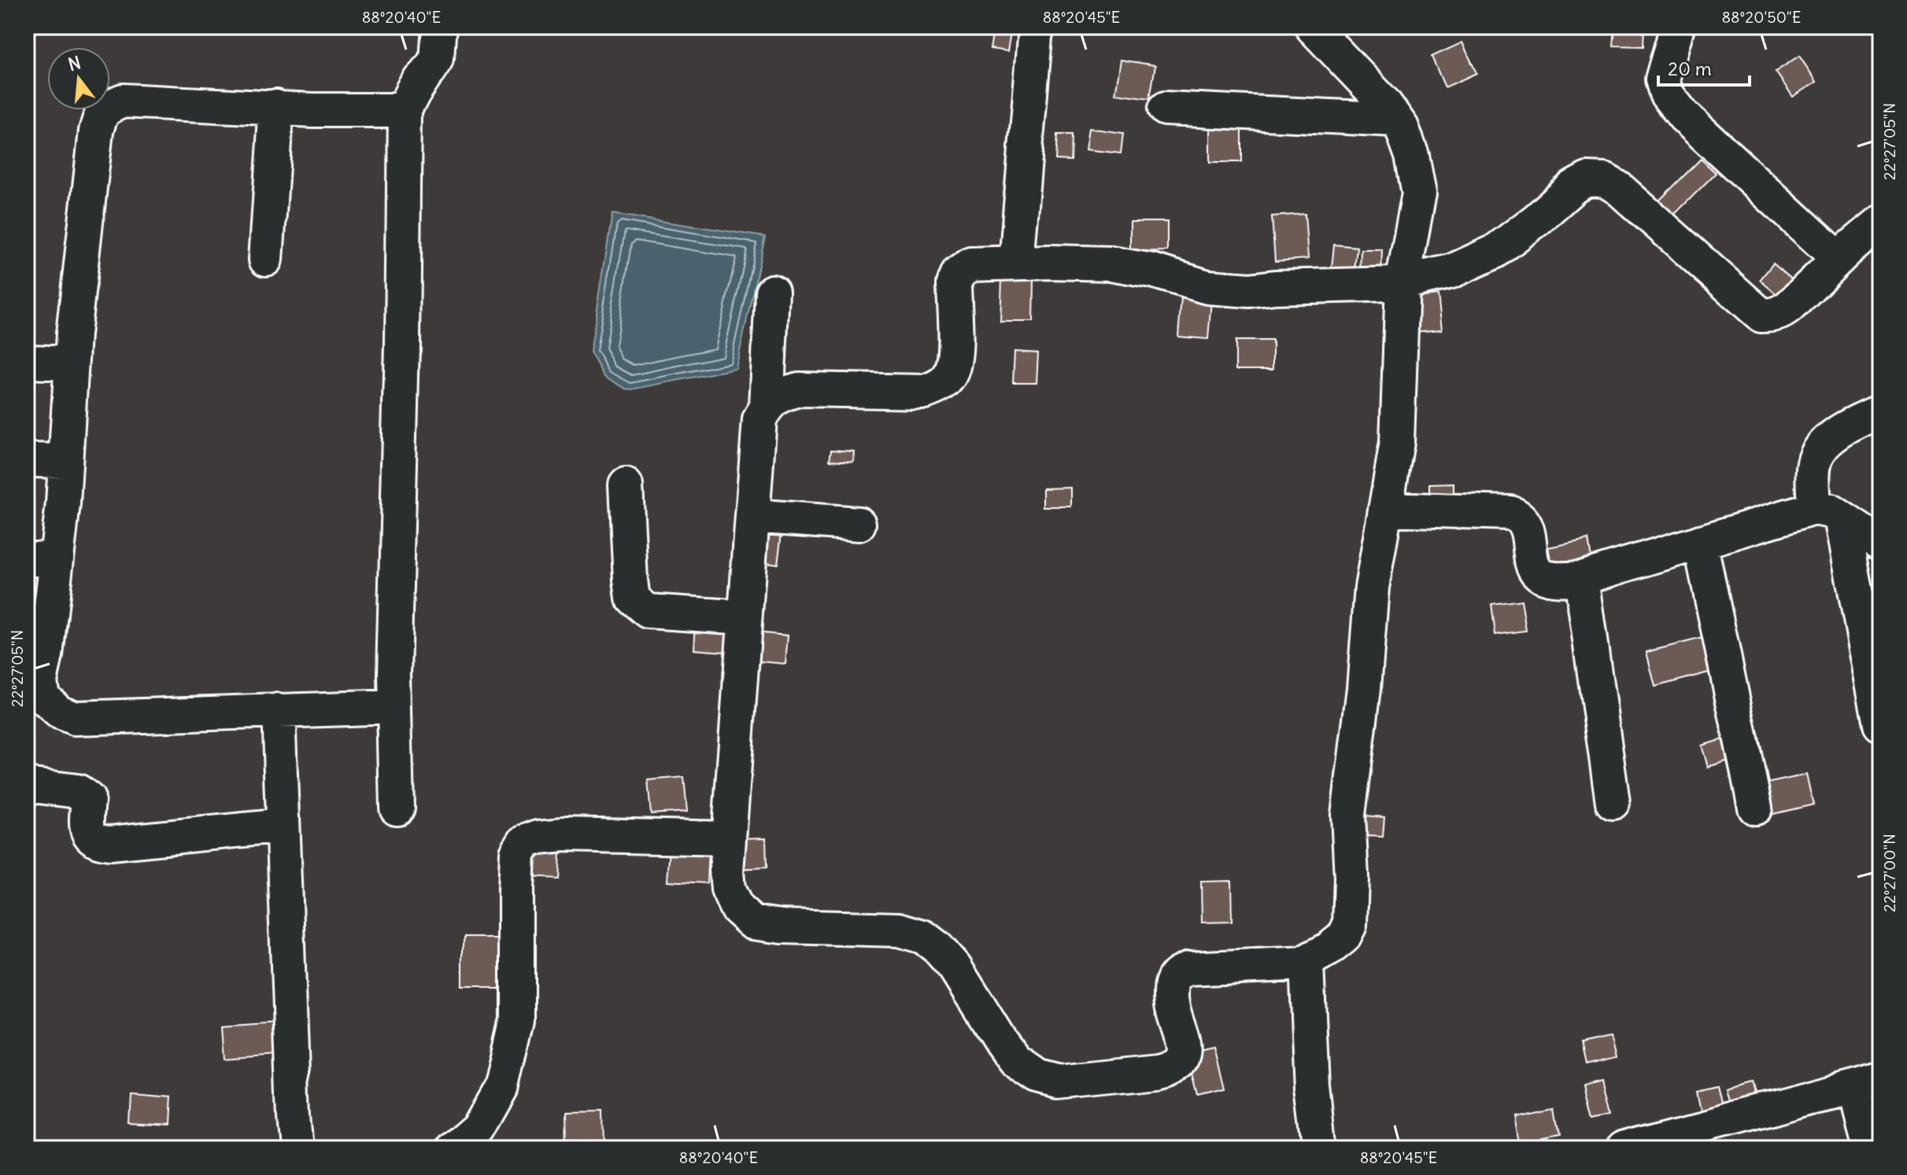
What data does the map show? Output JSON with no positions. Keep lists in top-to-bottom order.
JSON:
{
  "scale_bar": "20 m",
  "north": "top",
  "coordinates": [
    "88°20'40\"E",
    "88°20'45\"E",
    "88°20'50\"E",
    "22°27'05\"N",
    "22°27'00\"N"
  ]
}
